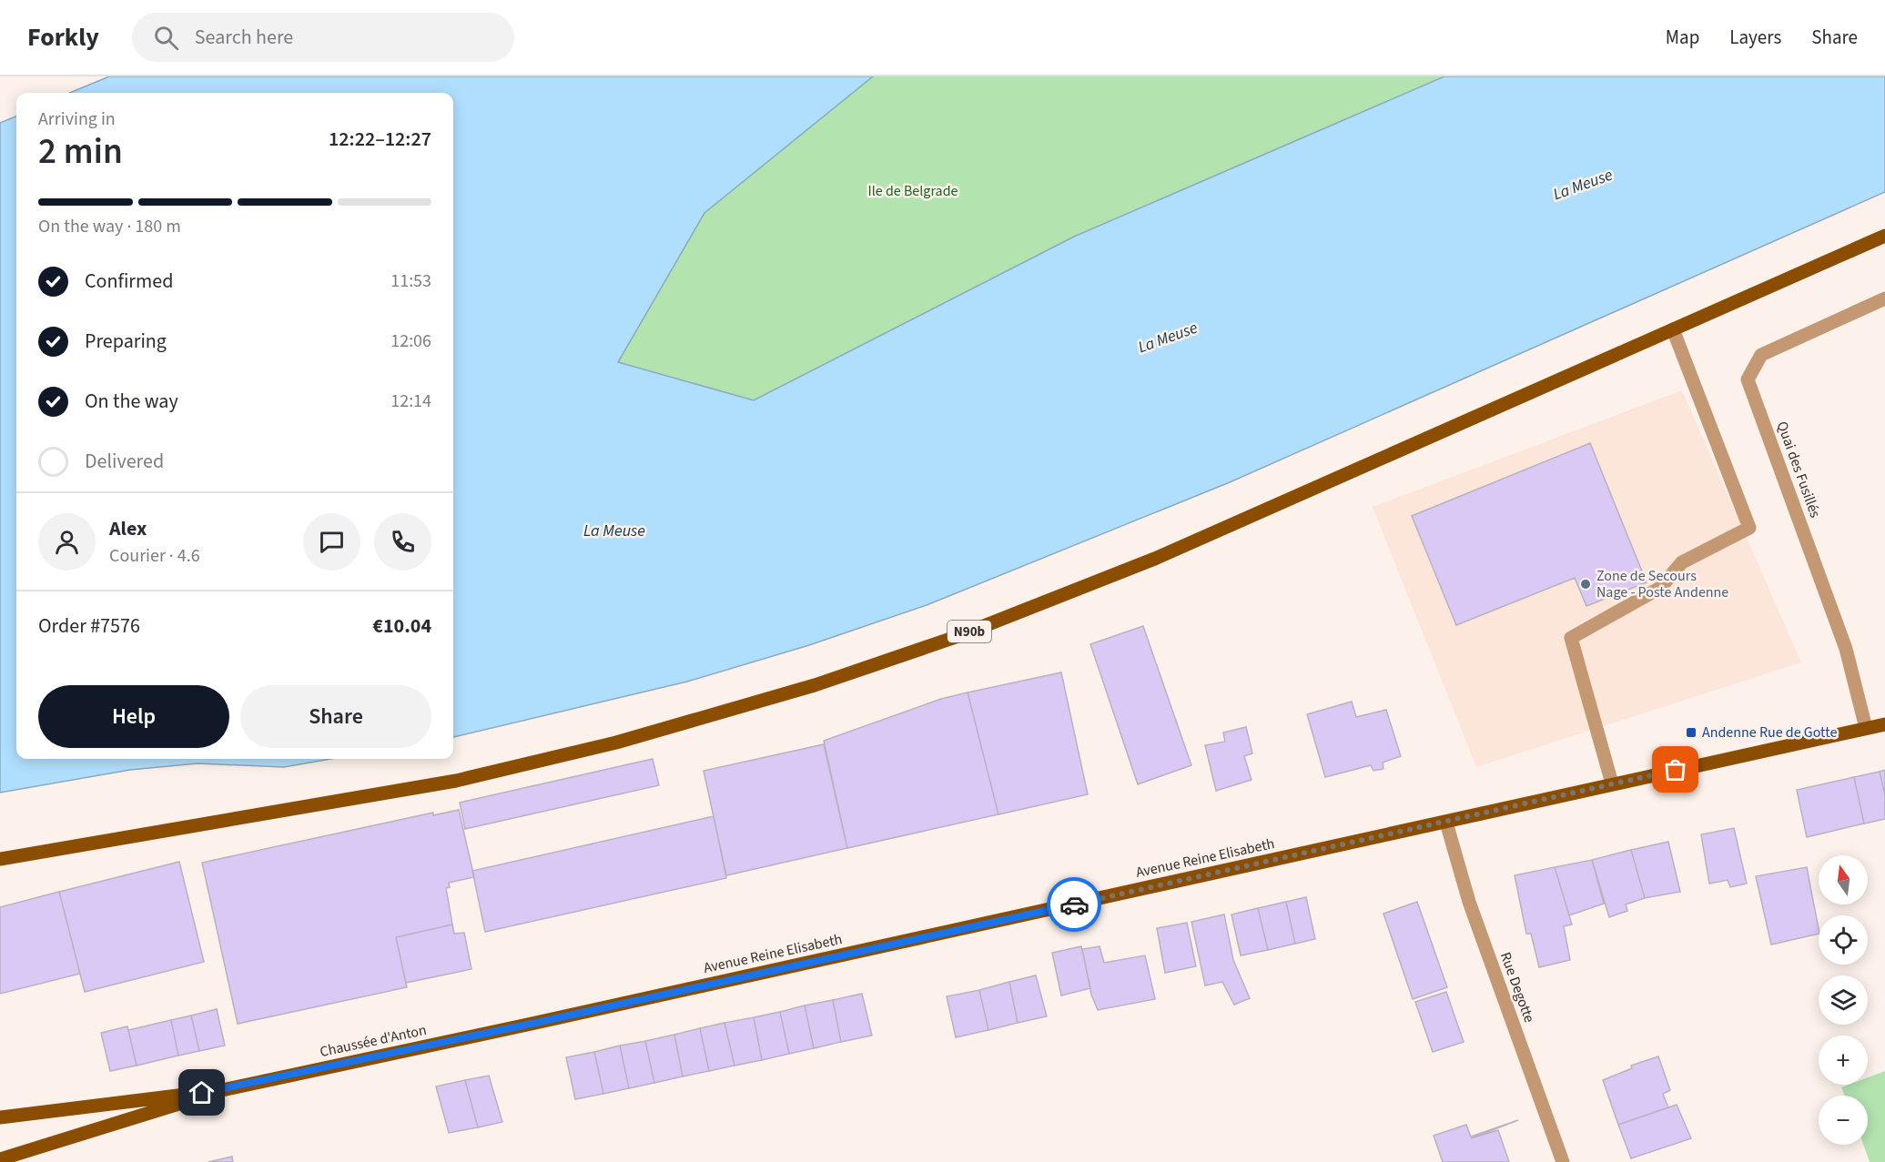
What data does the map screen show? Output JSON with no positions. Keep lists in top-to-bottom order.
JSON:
{
  "streets": {
    "main road": ["N90b", "Avenue Reine Elisabeth", "Chaussée d'Anton"],
    "street": ["Quai des Fusillés", "Rue Degotte"]
  },
  "crossings": [
    ["Quai des Fusillés", "Avenue Reine Elisabeth"],
    ["Avenue Reine Elisabeth", "Rue Degotte"],
    ["Avenue Reine Elisabeth", "Chaussée d'Anton"]
  ],
  "water": ["La Meuse"],
  "parks": ["Ile de Belgrade"],
  "places": {
    "other": ["Zone de Secours Nage - Poste Andenne"],
    "transit": ["Andenne Rue de Gotte"]
  },
  "north": "top",
  "page": {
    "header": "Forkly",
    "search": "Search here",
    "nav": ["Map", "Layers", "Share"],
    "heading": ["2 min", "Arriving in", "12:22–12:27"],
    "panel": [
      "Alex",
      "Courier · 4.6",
      "Order #7576",
      "€10.04"
    ],
    "bar": "On the way · 180 m",
    "list": [
      ["Confirmed", "11:53"],
      ["Preparing", "12:06"],
      ["On the way", "12:14"],
      "Delivered"
    ],
    "buttons": ["Help", "Share"],
    "map_buttons": ["+", "−"]
  }
}
